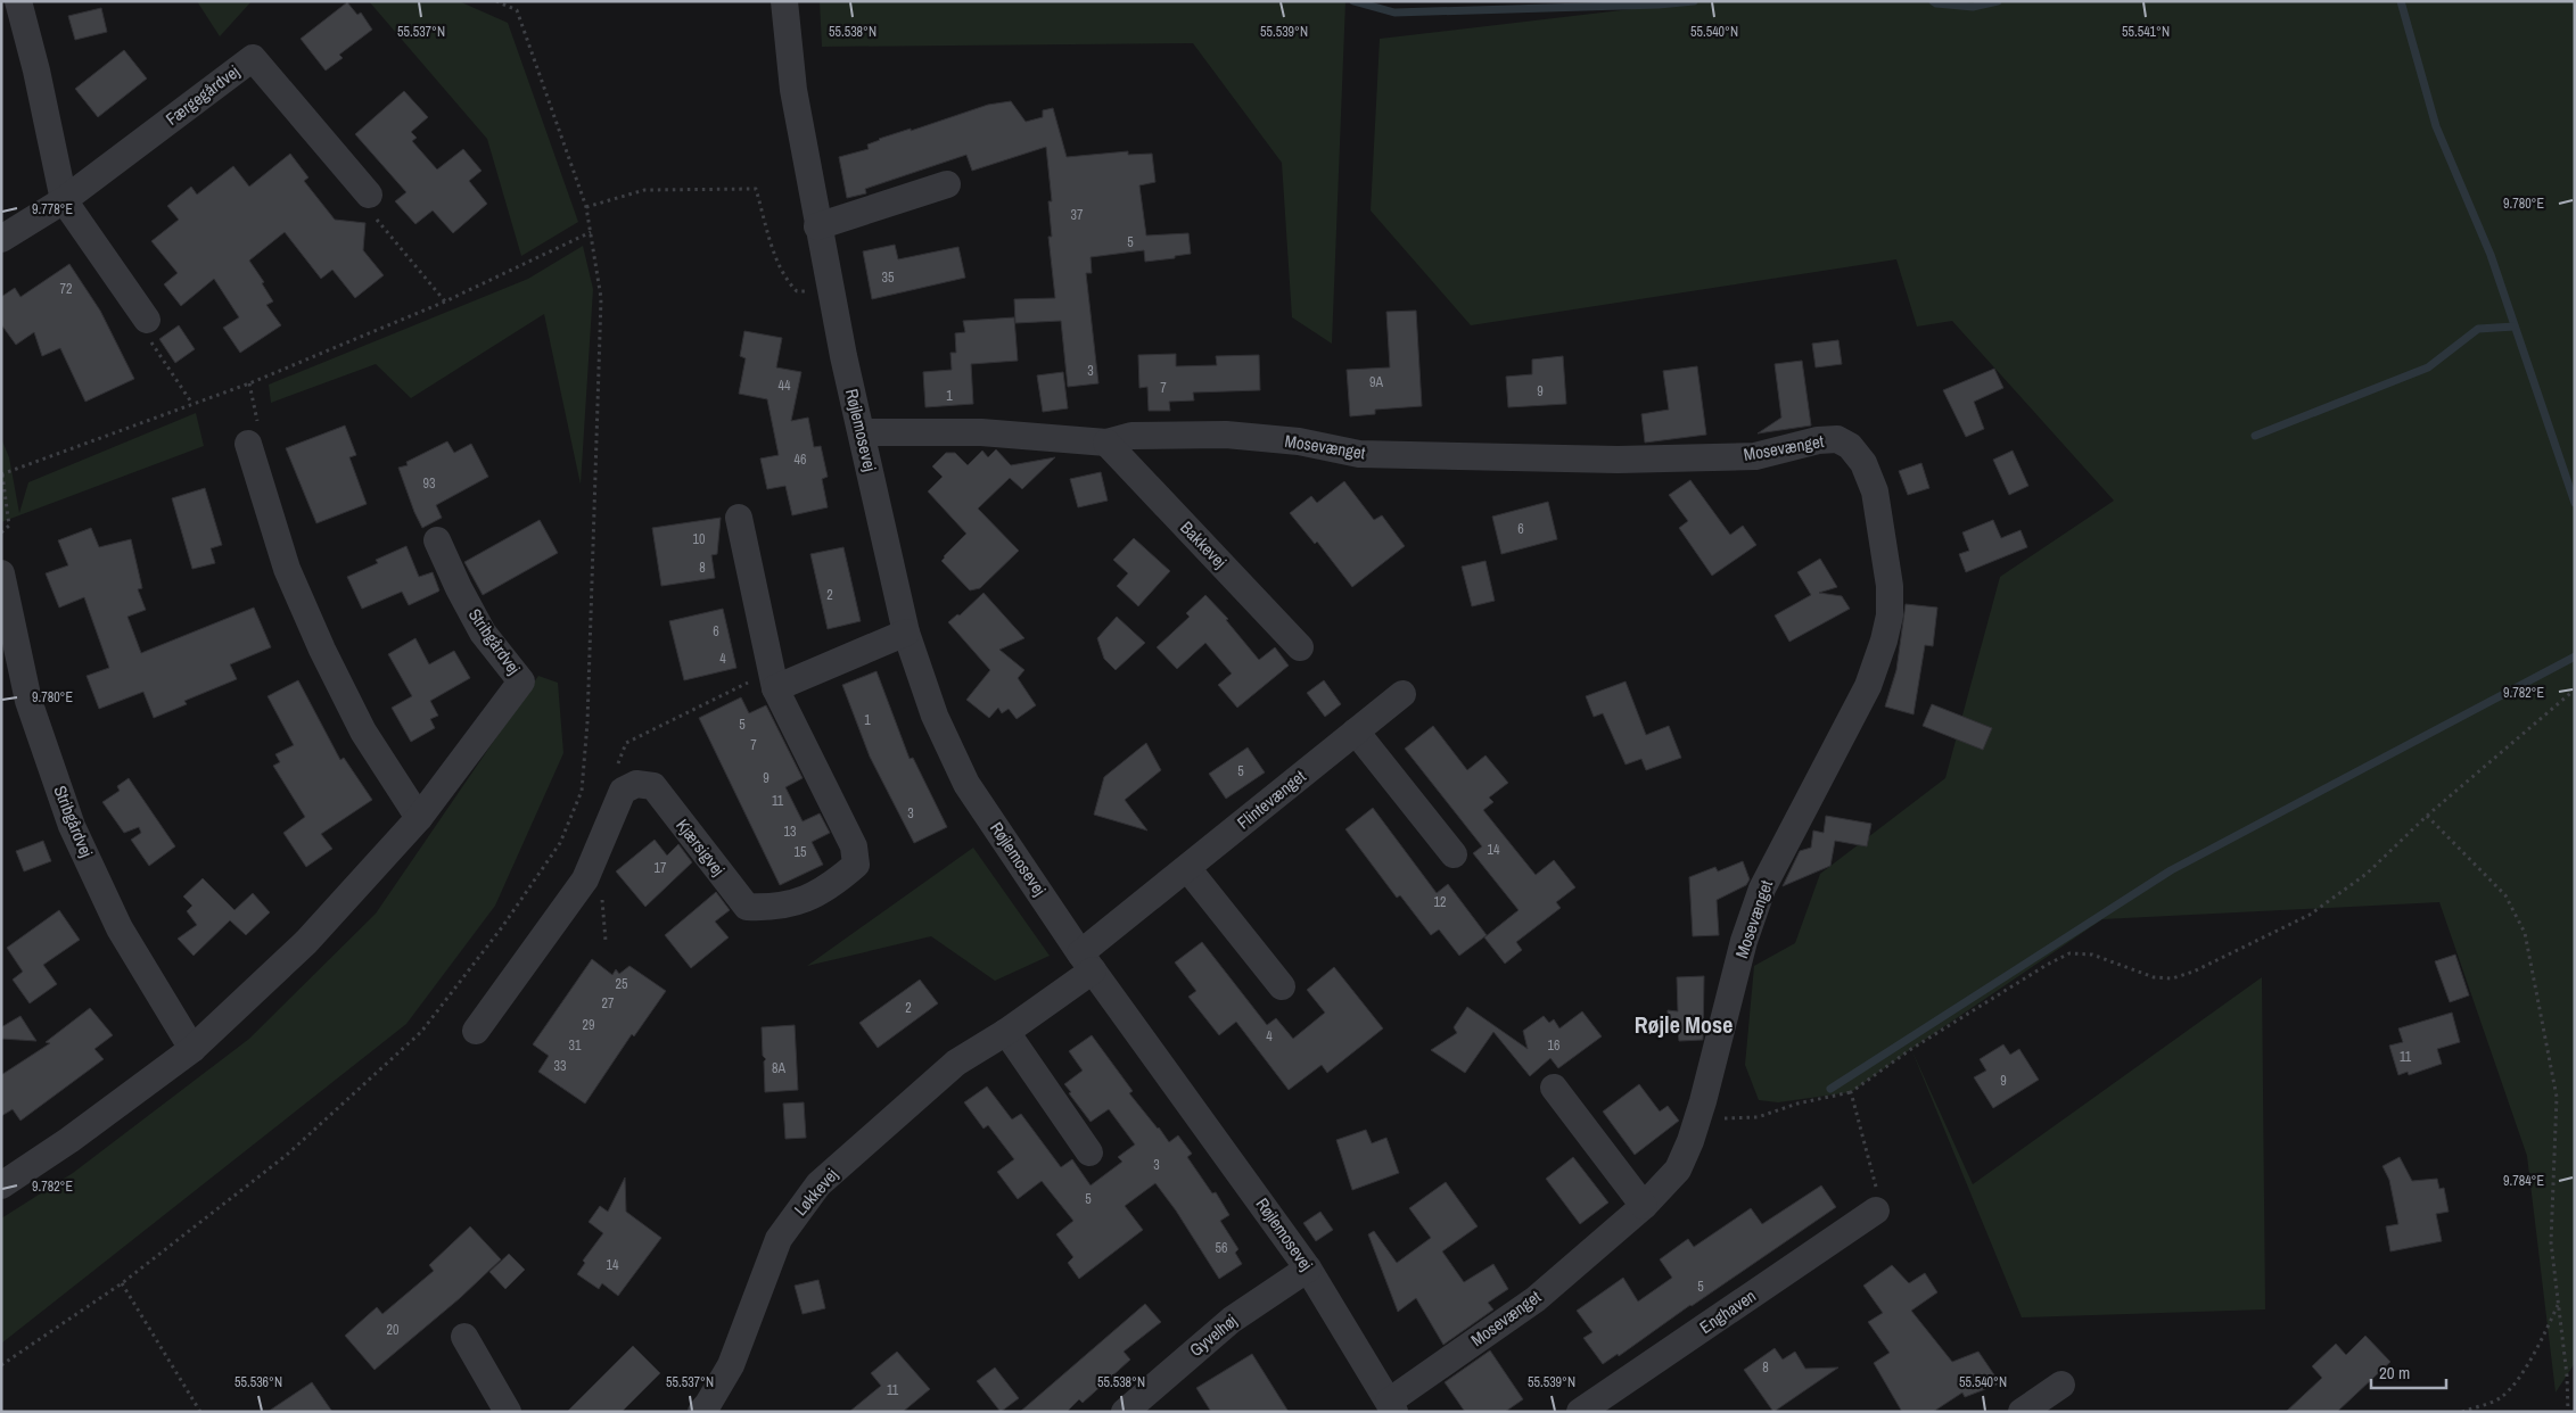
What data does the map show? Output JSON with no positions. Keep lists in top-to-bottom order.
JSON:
{
  "streets": {
    "street": [
      "Færgegårdvej",
      "Røjlemosevej",
      "Mosevænget",
      "Bakkevej",
      "Stribgårdvej",
      "Flintevænget",
      "Kjærsigvej",
      "Løkkevej",
      "Enghaven",
      "Gyvelhøj"
    ]
  },
  "crossings": [
    ["Røjlemosevej", "Mosevænget"],
    ["Røjlemosevej", "Flintevænget"],
    ["Røjlemosevej", "Løkkevej"],
    ["Røjlemosevej", "Gyvelhøj"],
    ["Mosevænget", "Bakkevej"],
    ["Flintevænget", "Løkkevej"]
  ],
  "districts": ["Røjle Mose"],
  "house_numbers": [
    "37",
    "5",
    "35",
    "72",
    "3",
    "9A",
    "44",
    "7",
    "9",
    "1",
    "46",
    "93",
    "6",
    "10",
    "8",
    "2",
    "6",
    "4",
    "1",
    "5",
    "7",
    "5",
    "9",
    "11",
    "3",
    "13",
    "14",
    "15",
    "17",
    "12",
    "25",
    "27",
    "2",
    "29",
    "4",
    "31",
    "16",
    "11",
    "33",
    "8A",
    "9",
    "3",
    "5",
    "56",
    "14",
    "5",
    "20",
    "8",
    "11"
  ],
  "scale_bar": "20 m",
  "coordinates": [
    "55.537°N",
    "55.538°N",
    "55.539°N",
    "55.540°N",
    "55.541°N",
    "9.780°E",
    "9.778°E",
    "9.782°E",
    "9.784°E",
    "55.536°N"
  ]
}
